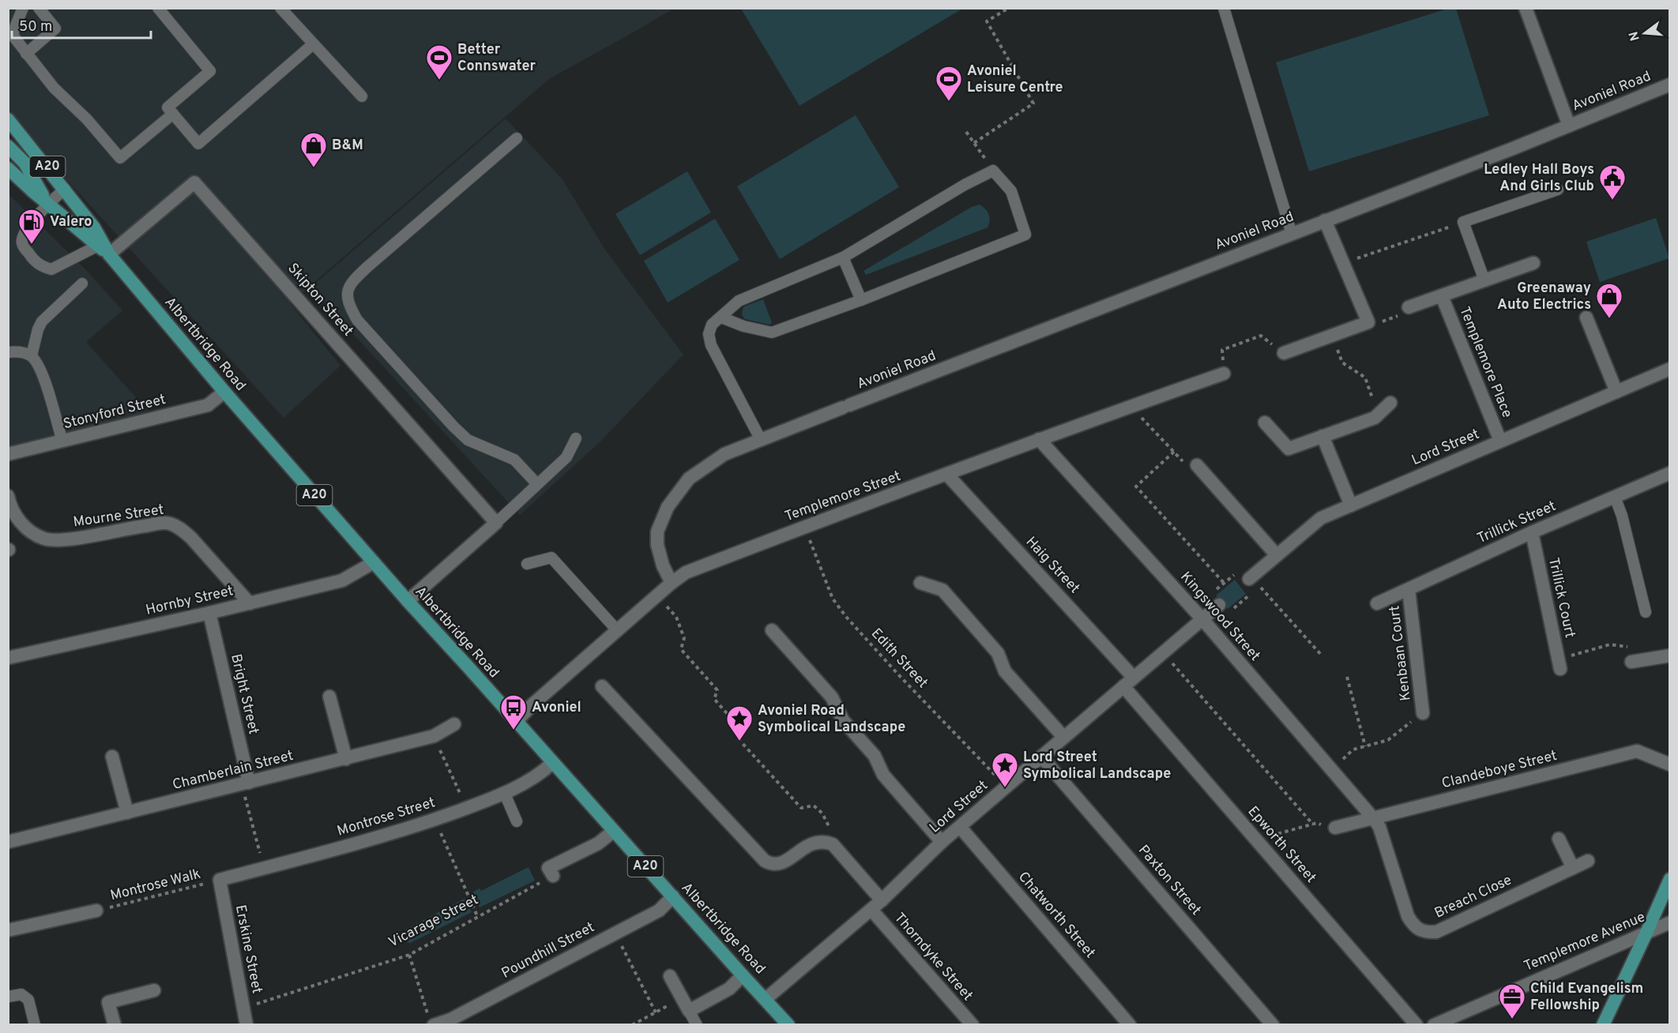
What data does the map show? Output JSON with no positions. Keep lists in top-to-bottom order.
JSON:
{
  "streets": {
    "main road": ["A20", "Albertbridge Road"],
    "street": [
      "Avoniel Road",
      "Skipton Street",
      "Templemore Place",
      "Stonyford Street",
      "Lord Street",
      "Templemore Street",
      "Mourne Street",
      "Trillick Street",
      "Haig Street",
      "Trillick Court",
      "Hornby Street",
      "Kingswood Street",
      "Kenbaan Court",
      "Bright Street",
      "Clandeboye Street",
      "Chamberlain Street",
      "Montrose Street",
      "Epworth Street",
      "Paxton Street",
      "Breach Close",
      "Chatworth Street",
      "Templemore Avenue",
      "Erskine Street",
      "Poundhill Street",
      "Thorndyke Street"
    ],
    "path": ["Edith Street", "Montrose Walk", "Vicarage Street"]
  },
  "crossings": [
    ["Avoniel Road", "Templemore Street"],
    ["Skipton Street", "Albertbridge Road"],
    ["Albertbridge Road", "Stonyford Street"],
    ["Albertbridge Road", "Lord Street"],
    ["Albertbridge Road", "Templemore Street"],
    ["Albertbridge Road", "Hornby Street"],
    ["Albertbridge Road", "Montrose Street"],
    ["Albertbridge Road", "Poundhill Street"],
    ["Templemore Place", "Lord Street"],
    ["Lord Street", "Haig Street"],
    ["Lord Street", "Kingswood Street"],
    ["Lord Street", "Edith Street"],
    ["Lord Street", "Epworth Street"],
    ["Lord Street", "Paxton Street"],
    ["Lord Street", "Chatworth Street"],
    ["Lord Street", "Thorndyke Street"],
    ["Templemore Street", "Haig Street"],
    ["Templemore Street", "Kingswood Street"],
    ["Templemore Street", "Edith Street"],
    ["Mourne Street", "Hornby Street"],
    ["Trillick Street", "Trillick Court"],
    ["Trillick Street", "Kenbaan Court"],
    ["Hornby Street", "Bright Street"],
    ["Kingswood Street", "Clandeboye Street"],
    ["Kingswood Street", "Breach Close"],
    ["Bright Street", "Chamberlain Street"],
    ["Clandeboye Street", "Breach Close"],
    ["Montrose Street", "Montrose Walk"],
    ["Montrose Street", "Erskine Street"],
    ["Montrose Walk", "Erskine Street"],
    ["Vicarage Street", "Erskine Street"]
  ],
  "places": {
    "sports": ["Better Connswater", "Avoniel Leisure Centre"],
    "shop": ["B&M", "Greenaway Auto Electrics"],
    "public building": ["Ledley Hall Boys And Girls Club"],
    "fuel station": ["Valero"],
    "bus stop": ["Avoniel"],
    "place": ["Avoniel Road Symbolical Landscape", "Lord Street Symbolical Landscape"],
    "office": ["Child Evangelism Fellowship"]
  },
  "scale_bar": "50 m",
  "north": "left"
}
